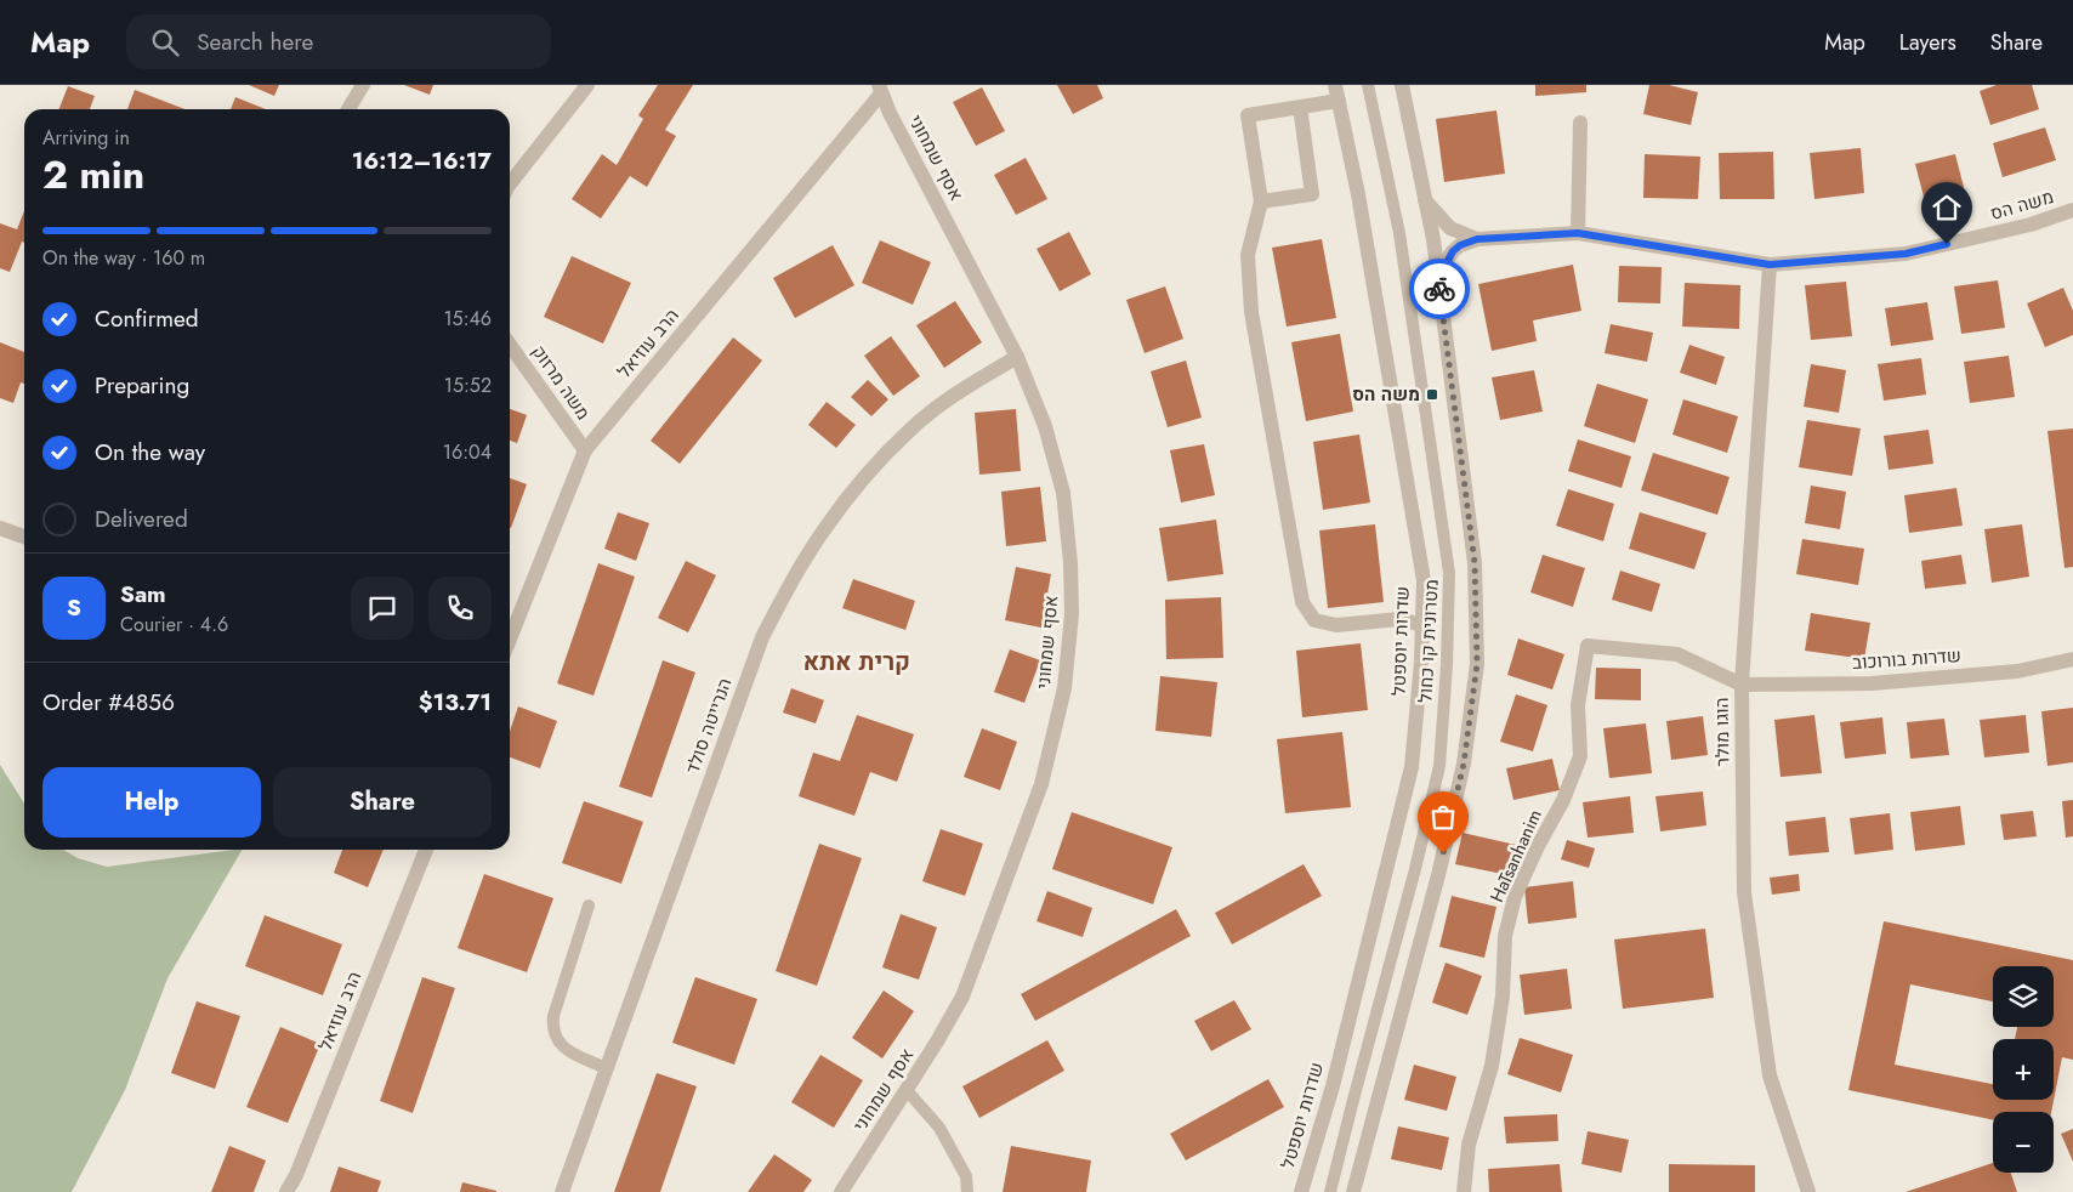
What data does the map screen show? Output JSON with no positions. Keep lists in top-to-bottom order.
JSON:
{
  "streets": {
    "street": [
      "אסף שמחוני",
      "משה הס",
      "הרב עוזיאל",
      "משה מרזוק",
      "שדרות יוספטל",
      "שדרות בורוכוב",
      "הנרייטה סולד",
      "הוגו מולר",
      "HaTsanhanim"
    ],
    "lane": ["מטרונית קו כחול"]
  },
  "crossings": [
    ["אסף שמחוני", "הרב עוזיאל"],
    ["אסף שמחוני", "הנרייטה סולד"],
    ["משה הס", "הוגו מולר"],
    ["הרב עוזיאל", "משה מרזוק"],
    ["שדרות בורוכוב", "הוגו מולר"],
    ["שדרות בורוכוב", "HaTsanhanim"],
    ["הוגו מולר", "HaTsanhanim"]
  ],
  "districts": ["קרית אתא"],
  "places": {
    "transit": ["משה הס"]
  },
  "page": {
    "header": "Map",
    "search": "Search here",
    "nav": ["Map", "Layers", "Share"],
    "heading": ["2 min", "Arriving in", "16:12–16:17"],
    "panel": [
      "Sam",
      "Courier · 4.6",
      "Order #4856",
      "$13.71"
    ],
    "bar": "On the way · 160 m",
    "list": [
      ["Confirmed", "15:46"],
      ["Preparing", "15:52"],
      ["On the way", "16:04"],
      "Delivered"
    ],
    "round": "S",
    "buttons": ["Help", "Share"],
    "map_buttons": ["+", "−"]
  }
}
